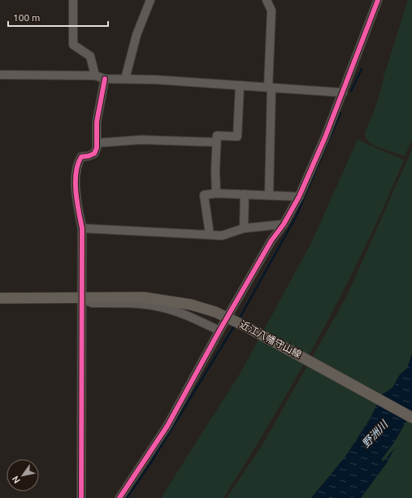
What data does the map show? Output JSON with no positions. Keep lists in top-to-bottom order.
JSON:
{
  "streets": {
    "main road": ["近江八幡守山線"]
  },
  "water": ["野洲川"],
  "scale_bar": "100 m",
  "north": "bottom left"
}
